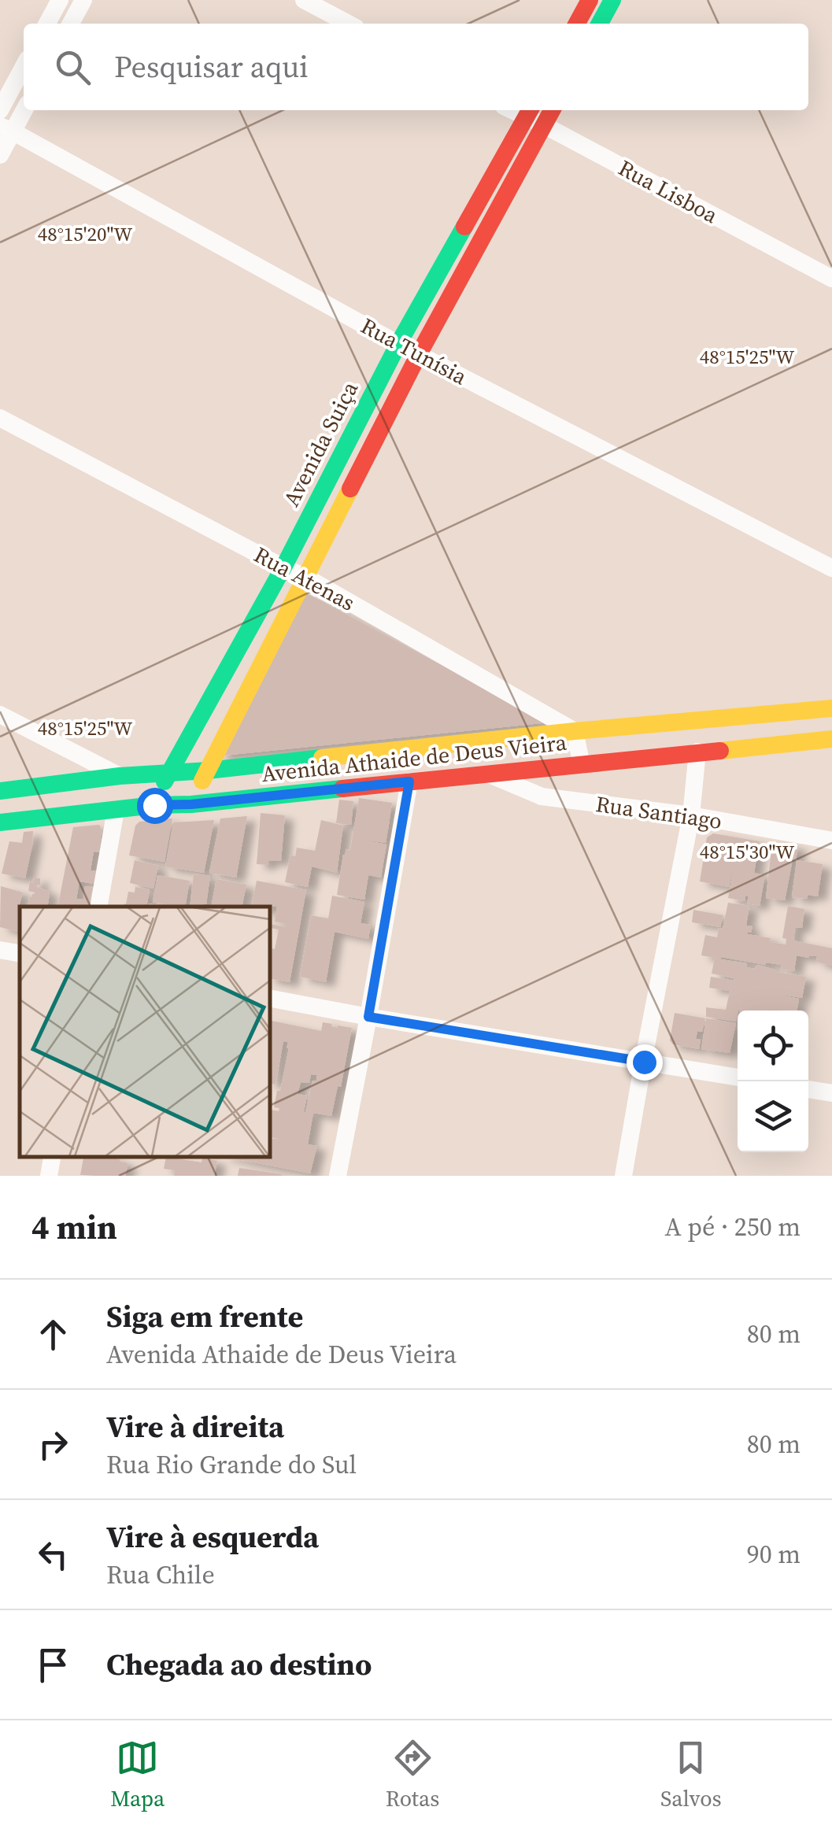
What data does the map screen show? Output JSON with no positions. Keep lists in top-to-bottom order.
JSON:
{
  "streets": {
    "street": [
      "Rua Lisboa",
      "Rua Tunísia",
      "Avenida Suiça",
      "Rua Atenas",
      "Avenida Athaide de Deus Vieira",
      "Rua Santiago"
    ]
  },
  "crossings": [
    ["Rua Lisboa", "Avenida Suiça"],
    ["Rua Tunísia", "Avenida Suiça"],
    ["Avenida Suiça", "Rua Atenas"],
    ["Avenida Suiça", "Avenida Athaide de Deus Vieira"],
    ["Rua Atenas", "Avenida Athaide de Deus Vieira"],
    ["Avenida Athaide de Deus Vieira", "Rua Santiago"]
  ],
  "page": {
    "search": "Pesquisar aqui",
    "heading": ["4 min", "A pé · 250 m"],
    "list": [
      ["Siga em frente", "Avenida Athaide de Deus Vieira", "80 m"],
      ["Vire à direita", "Rua Rio Grande do Sul", "80 m"],
      ["Vire à esquerda", "Rua Chile", "90 m"],
      "Chegada ao destino"
    ],
    "nav": ["Mapa", "Rotas", "Salvos"]
  },
  "coordinates": ["48°15'20\"W", "48°15'25\"W", "48°15'30\"W"]
}
